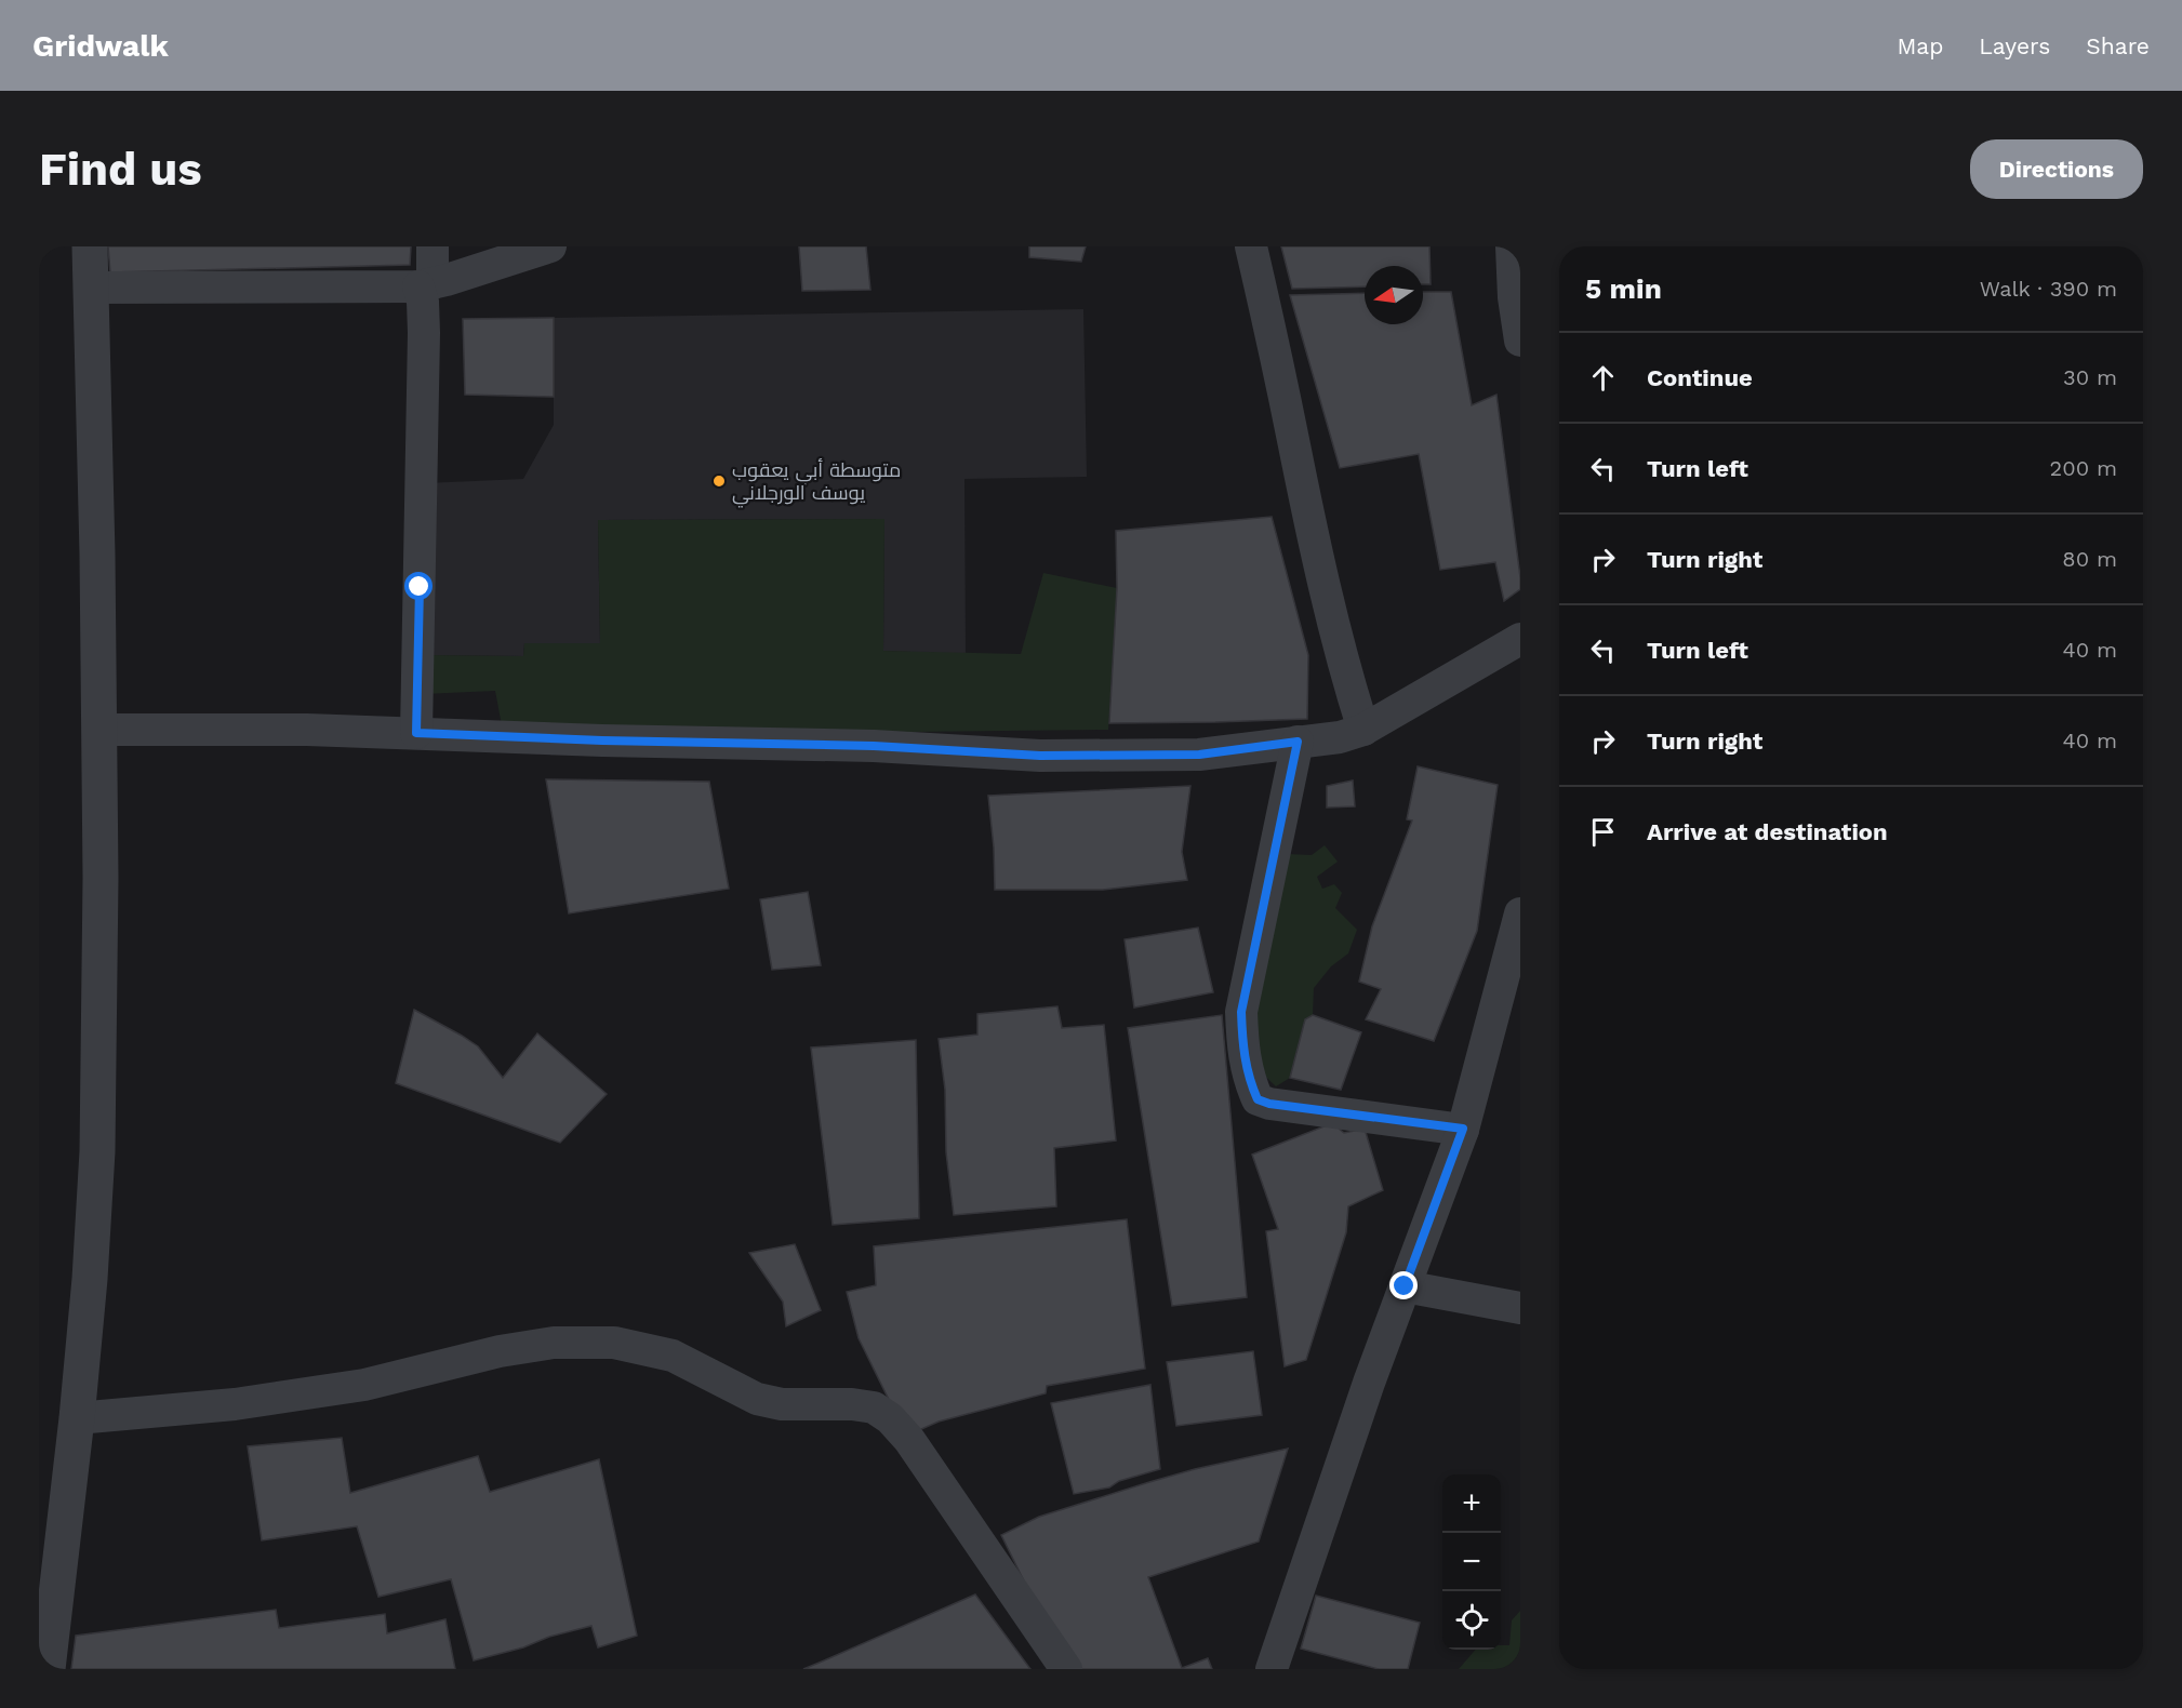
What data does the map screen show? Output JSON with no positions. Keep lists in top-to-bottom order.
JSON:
{
  "places": ["متوسطة أبي يعقوب يوسف الورجلاني"],
  "north": "left",
  "page": {
    "header": "Gridwalk",
    "nav": ["Map", "Layers", "Share"],
    "buttons": "Directions",
    "title": "Find us",
    "heading": ["5 min", "Walk · 390 m"],
    "list": [
      ["Continue", "30 m"],
      ["Turn left", "200 m"],
      ["Turn right", "80 m"],
      ["Turn left", "40 m"],
      ["Turn right", "40 m"],
      "Arrive at destination"
    ],
    "map_buttons": ["+", "−"]
  }
}
